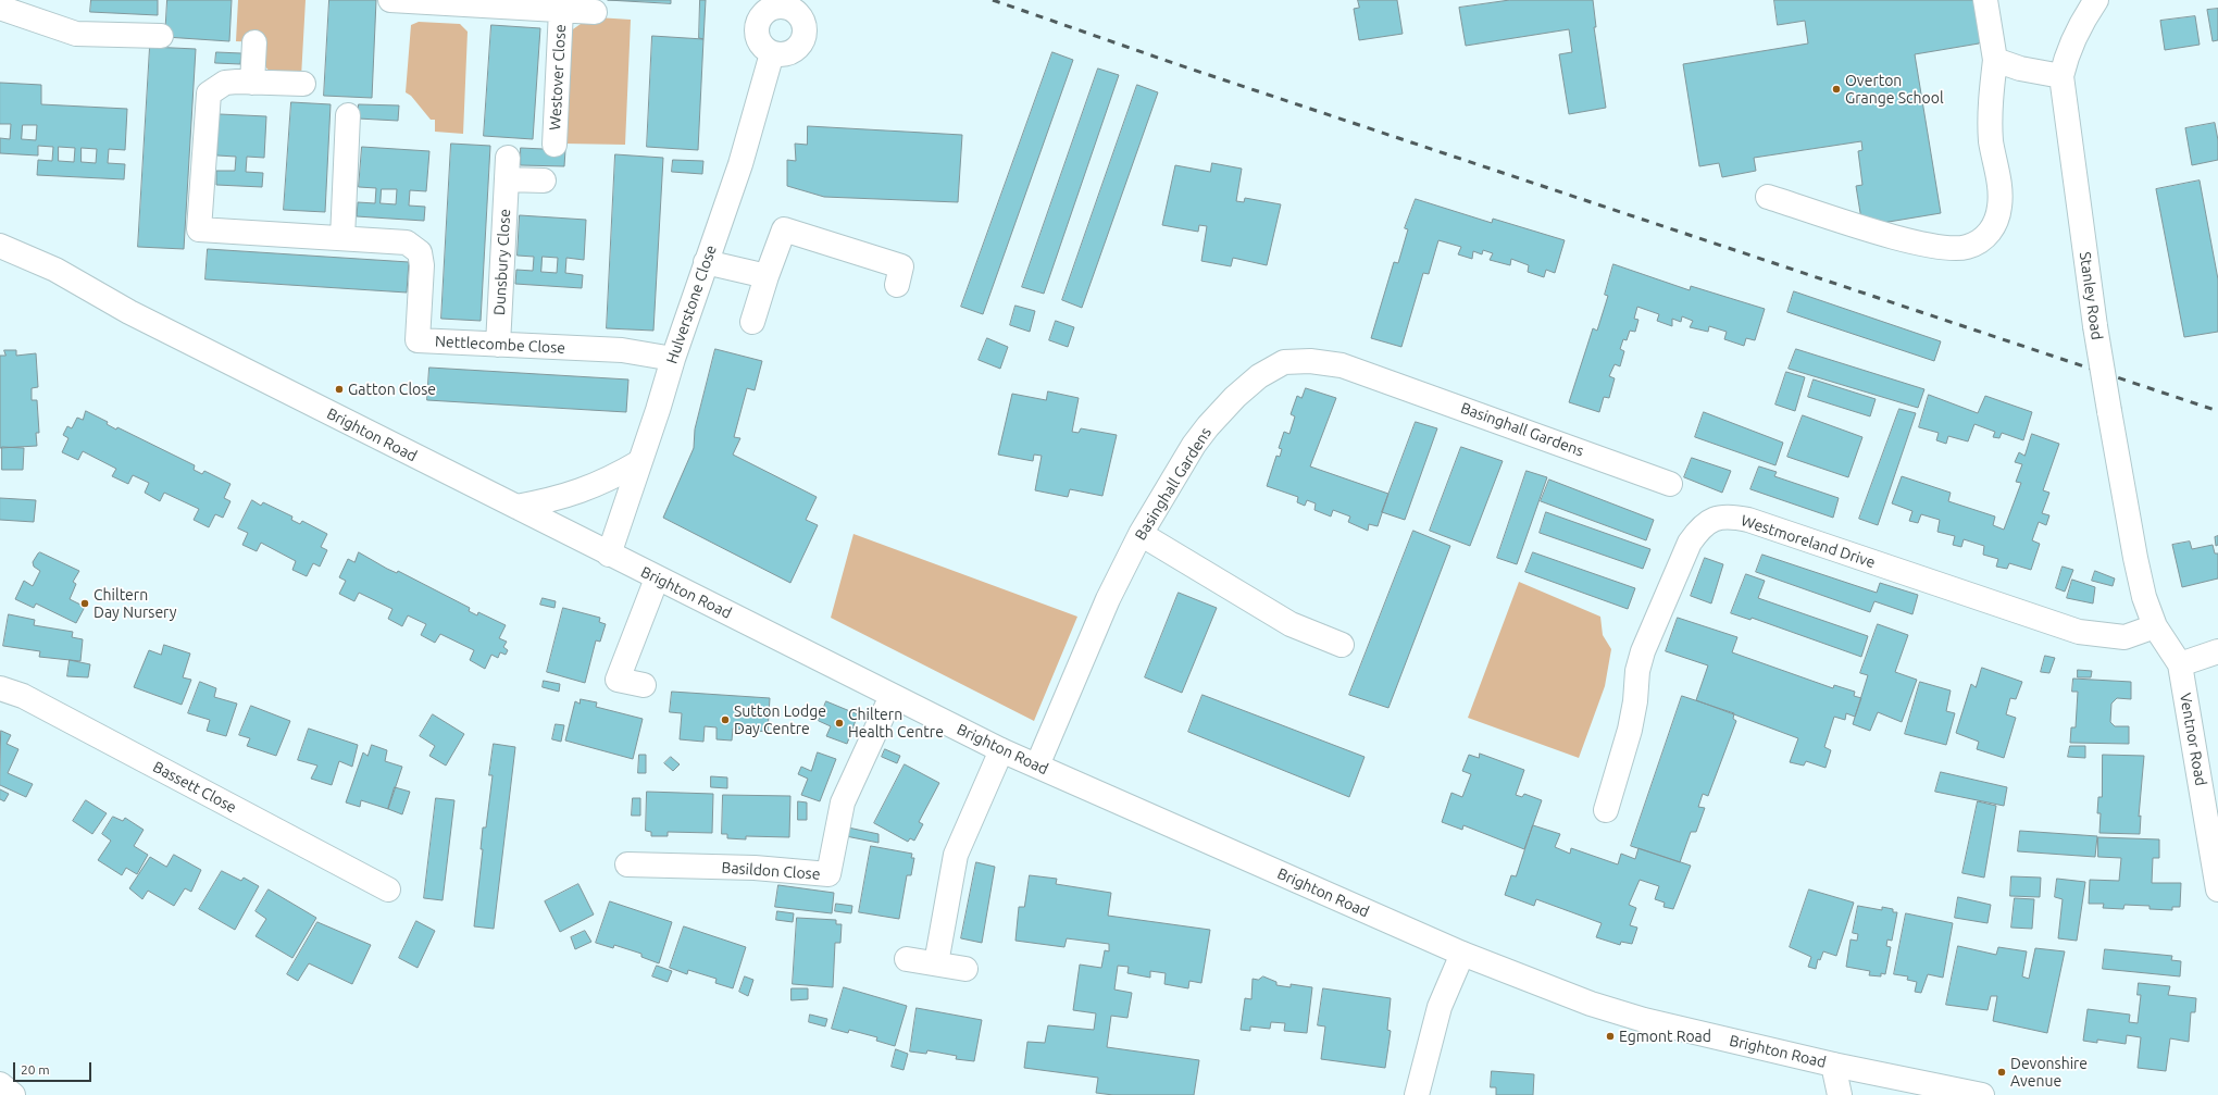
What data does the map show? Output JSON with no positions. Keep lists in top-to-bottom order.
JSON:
{
  "streets": {
    "street": [
      "Westover Close",
      "Dunsbury Close",
      "Stanley Road",
      "Hulverstone Close",
      "Nettlecombe Close",
      "Basinghall Gardens",
      "Brighton Road",
      "Westmoreland Drive",
      "Ventnor Road",
      "Bassett Close",
      "Basildon Close"
    ]
  },
  "crossings": [
    ["Dunsbury Close", "Nettlecombe Close"],
    ["Stanley Road", "Ventnor Road"],
    ["Hulverstone Close", "Nettlecombe Close"],
    ["Hulverstone Close", "Brighton Road"],
    ["Basinghall Gardens", "Brighton Road"],
    ["Brighton Road", "Basildon Close"],
    ["Westmoreland Drive", "Ventnor Road"]
  ],
  "places": [
    "Overton Grange School",
    "Gatton Close",
    "Chiltern Day Nursery",
    "Sutton Lodge Day Centre",
    "Chiltern Health Centre",
    "Egmont Road",
    "Devonshire Avenue"
  ],
  "scale_bar": "20 m"
}
